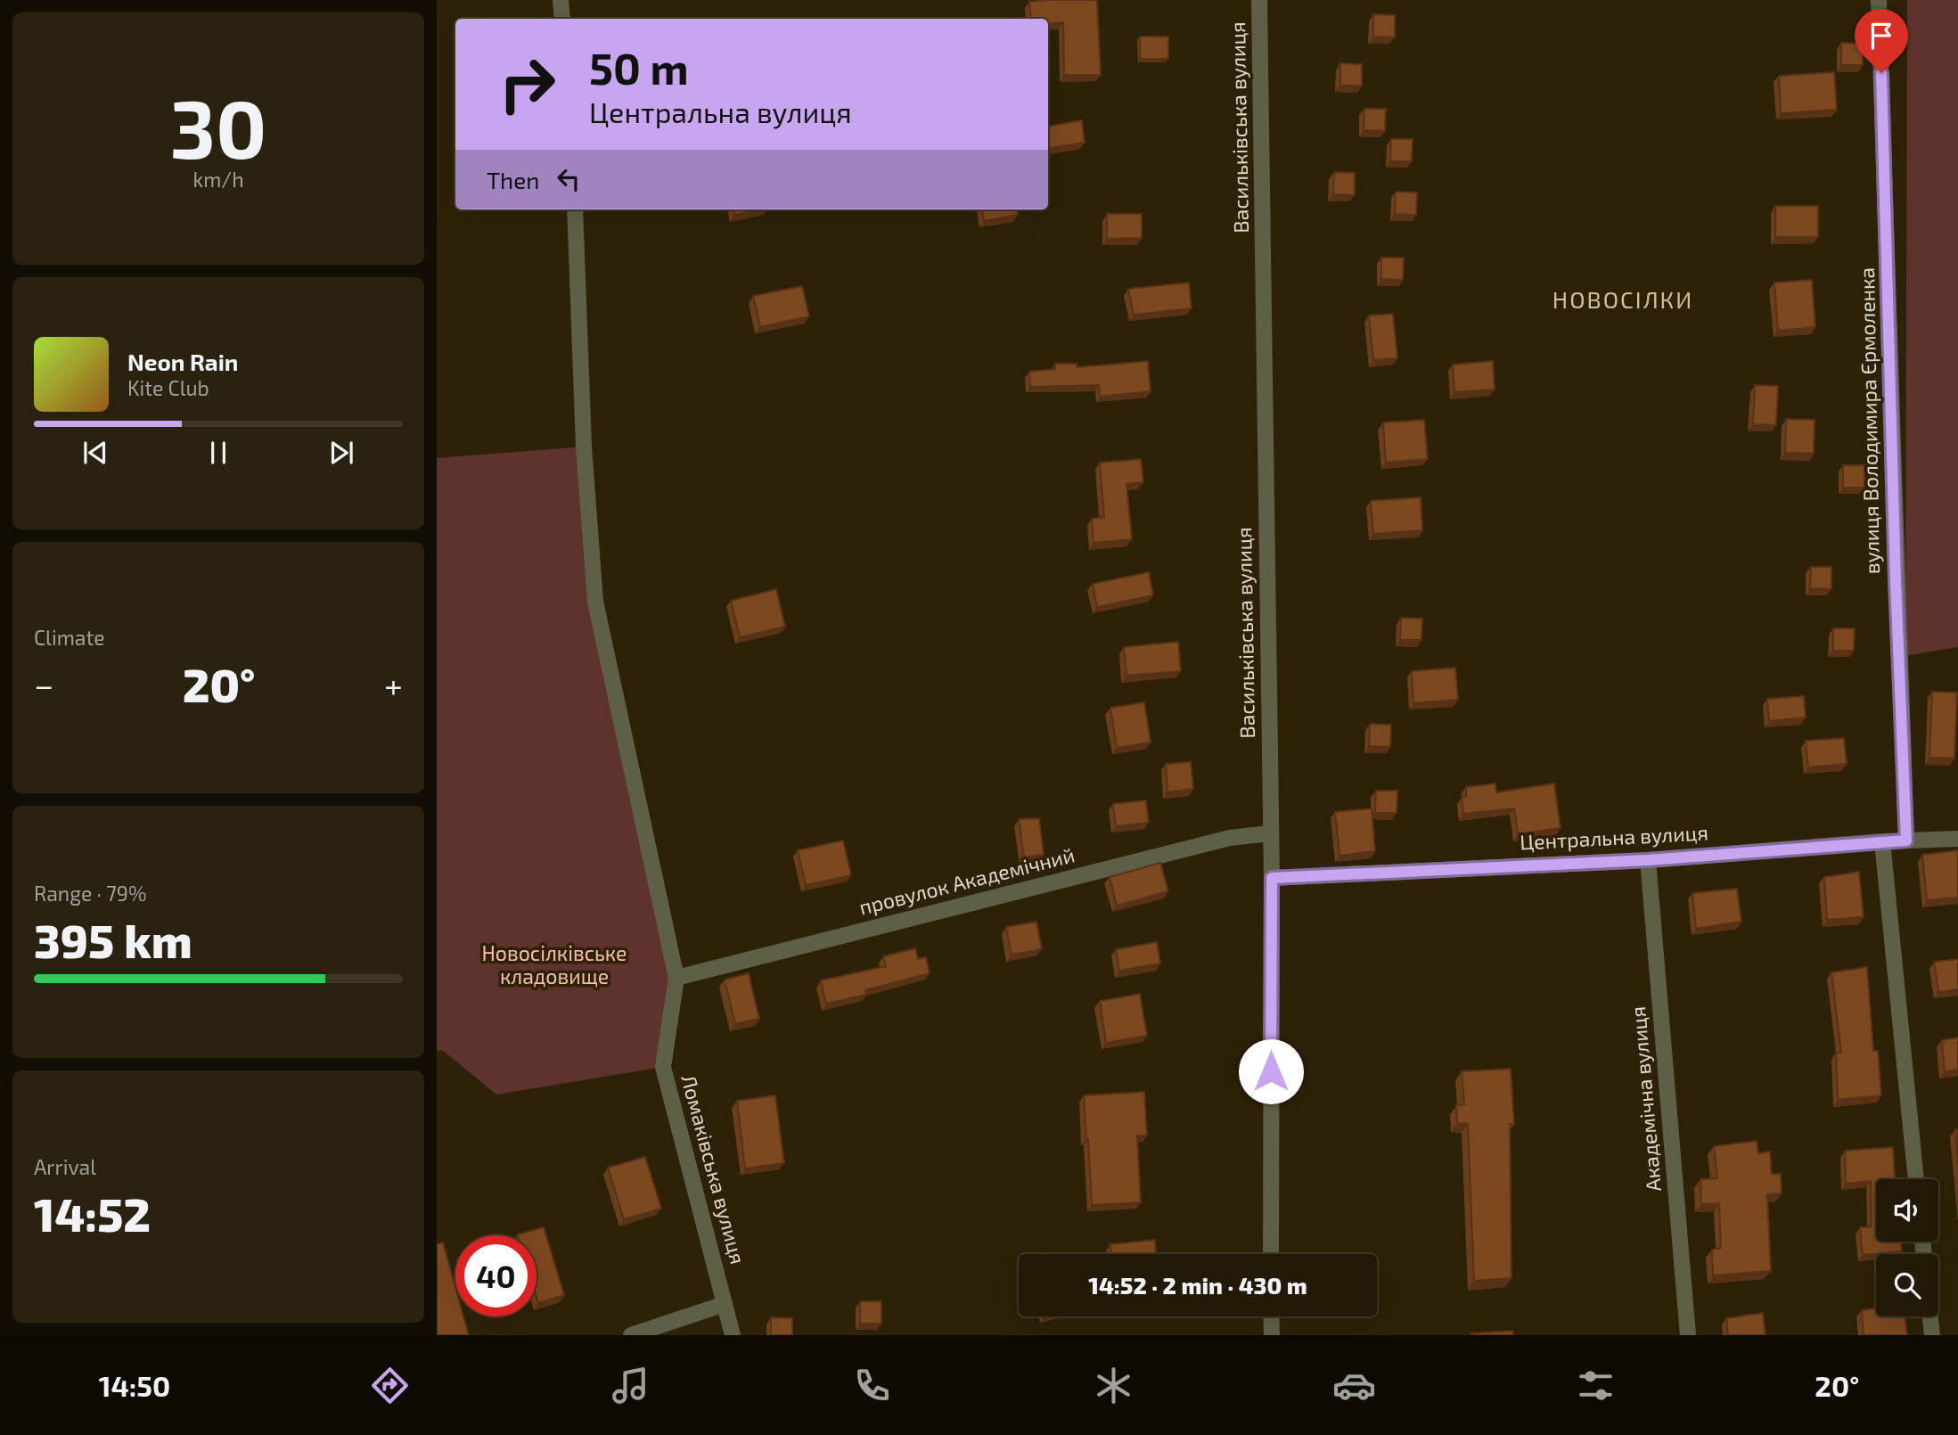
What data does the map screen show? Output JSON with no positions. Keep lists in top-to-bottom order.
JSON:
{
  "streets": {
    "street": [
      "Васильківська вулиця",
      "вулиця Володимира Єрмоленка",
      "Центральна вулиця",
      "провулок Академічний",
      "Академічна вулиця",
      "Ломаківська вулиця"
    ]
  },
  "crossings": [
    ["Васильківська вулиця", "Центральна вулиця"],
    ["Васильківська вулиця", "провулок Академічний"],
    ["вулиця Володимира Єрмоленка", "Центральна вулиця"],
    ["Центральна вулиця", "Академічна вулиця"],
    ["провулок Академічний", "Ломаківська вулиця"]
  ],
  "districts": ["НОВОСІЛКИ"],
  "parks": ["Новосілківське кладовище"],
  "page": {
    "tile": [
      ["30", "km/h"],
      "Climate",
      ["Range · 79%", "395 km"],
      ["Arrival", "14:52"]
    ],
    "turn": ["50 m", "Центральна вулиця"],
    "then": "Then",
    "song": ["Neon Rain", "Kite Club"],
    "heat": ["−", "20°", "+"],
    "limit": "40",
    "trip": "14:52 · 2 min · 430 m",
    "tabs": ["14:50", "20°"]
  }
}
